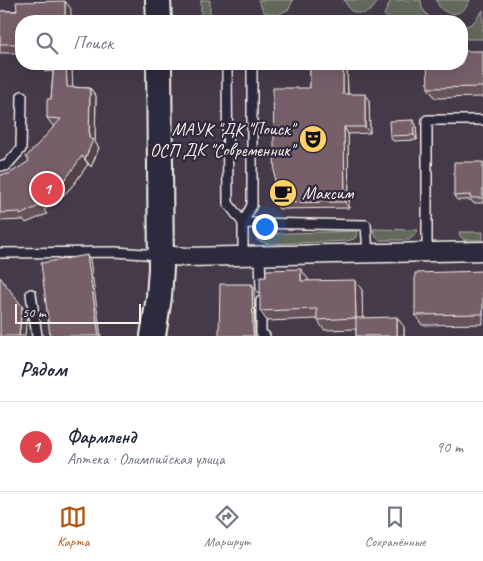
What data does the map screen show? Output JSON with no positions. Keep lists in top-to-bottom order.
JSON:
{
  "places": {
    "theatre": ["МАУК \"ДК \"Поиск\" ОСП ДК \"Современник\""],
    "cafe": ["Максим"]
  },
  "scale_bar": "50 m",
  "page": {
    "search": "Поиск",
    "pins": "1",
    "scale": "50 m",
    "heading": "Рядом",
    "list": [
      {
        "mark": "1",
        "name": "Фармленд",
        "note": "Аптека · Олимпийская улица",
        "value": "90 m"
      }
    ],
    "nav": ["Карта", "Маршрут", "Сохранённые"]
  }
}
